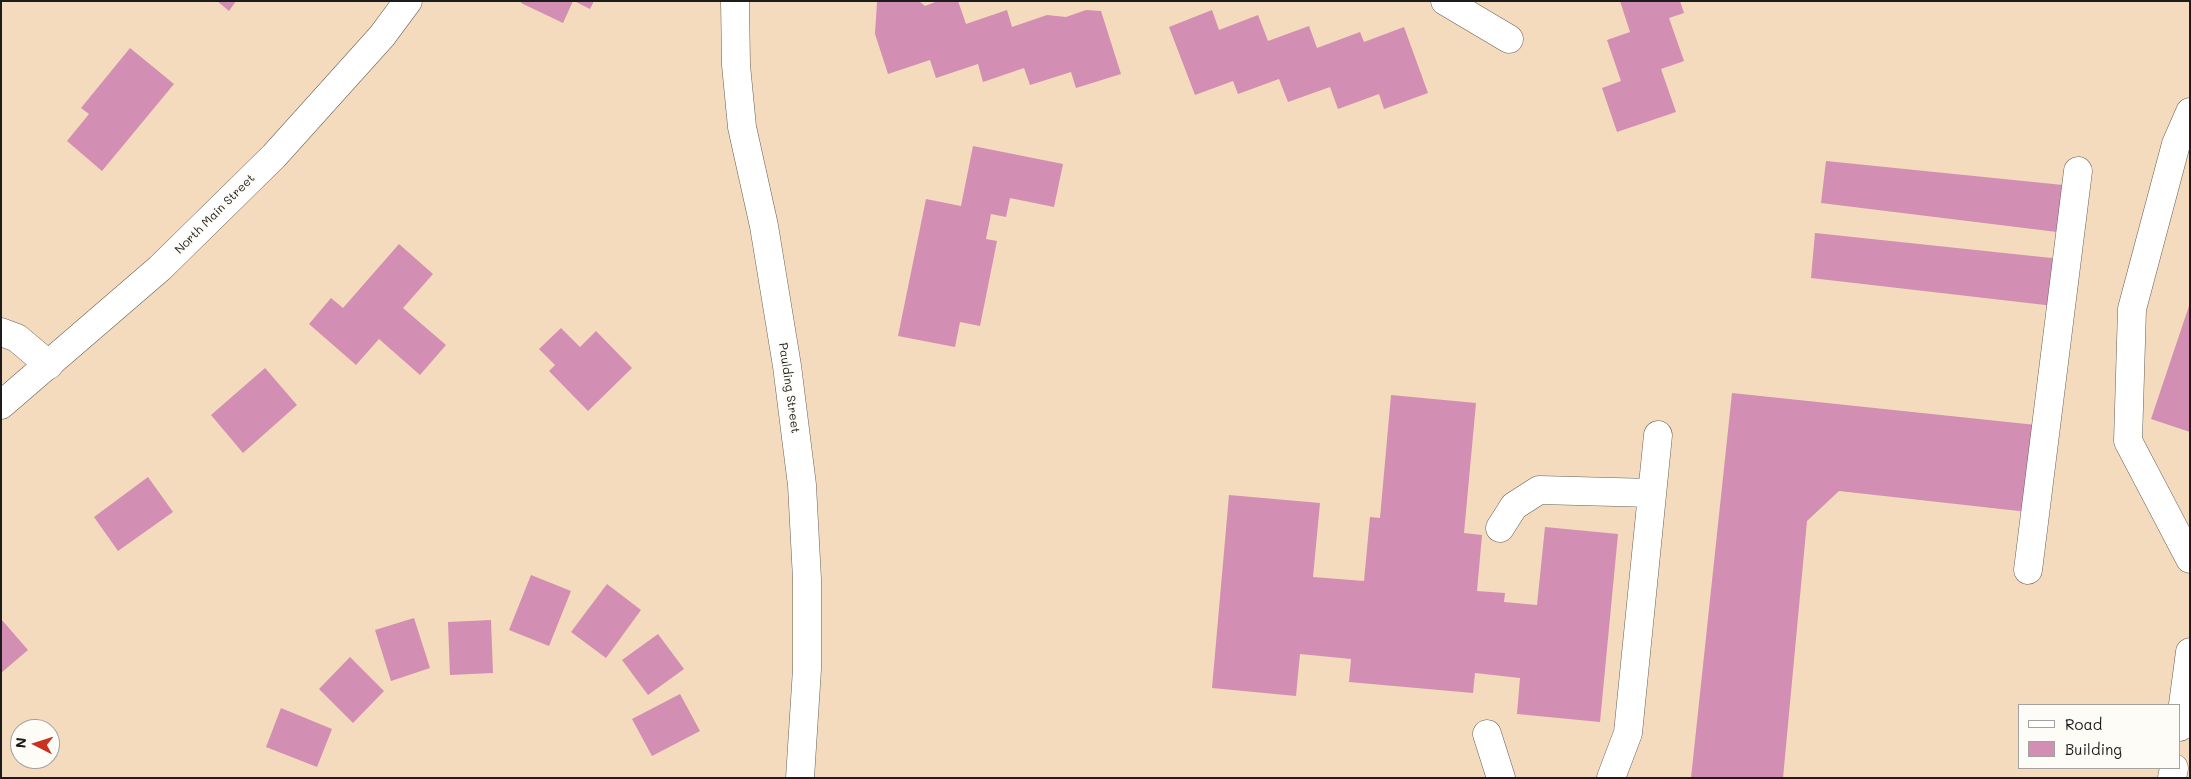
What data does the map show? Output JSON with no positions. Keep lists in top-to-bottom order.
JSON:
{
  "streets": {
    "street": ["North Main Street", "Paulding Street"]
  },
  "legend": ["Road", "Building"],
  "north": "left"
}
